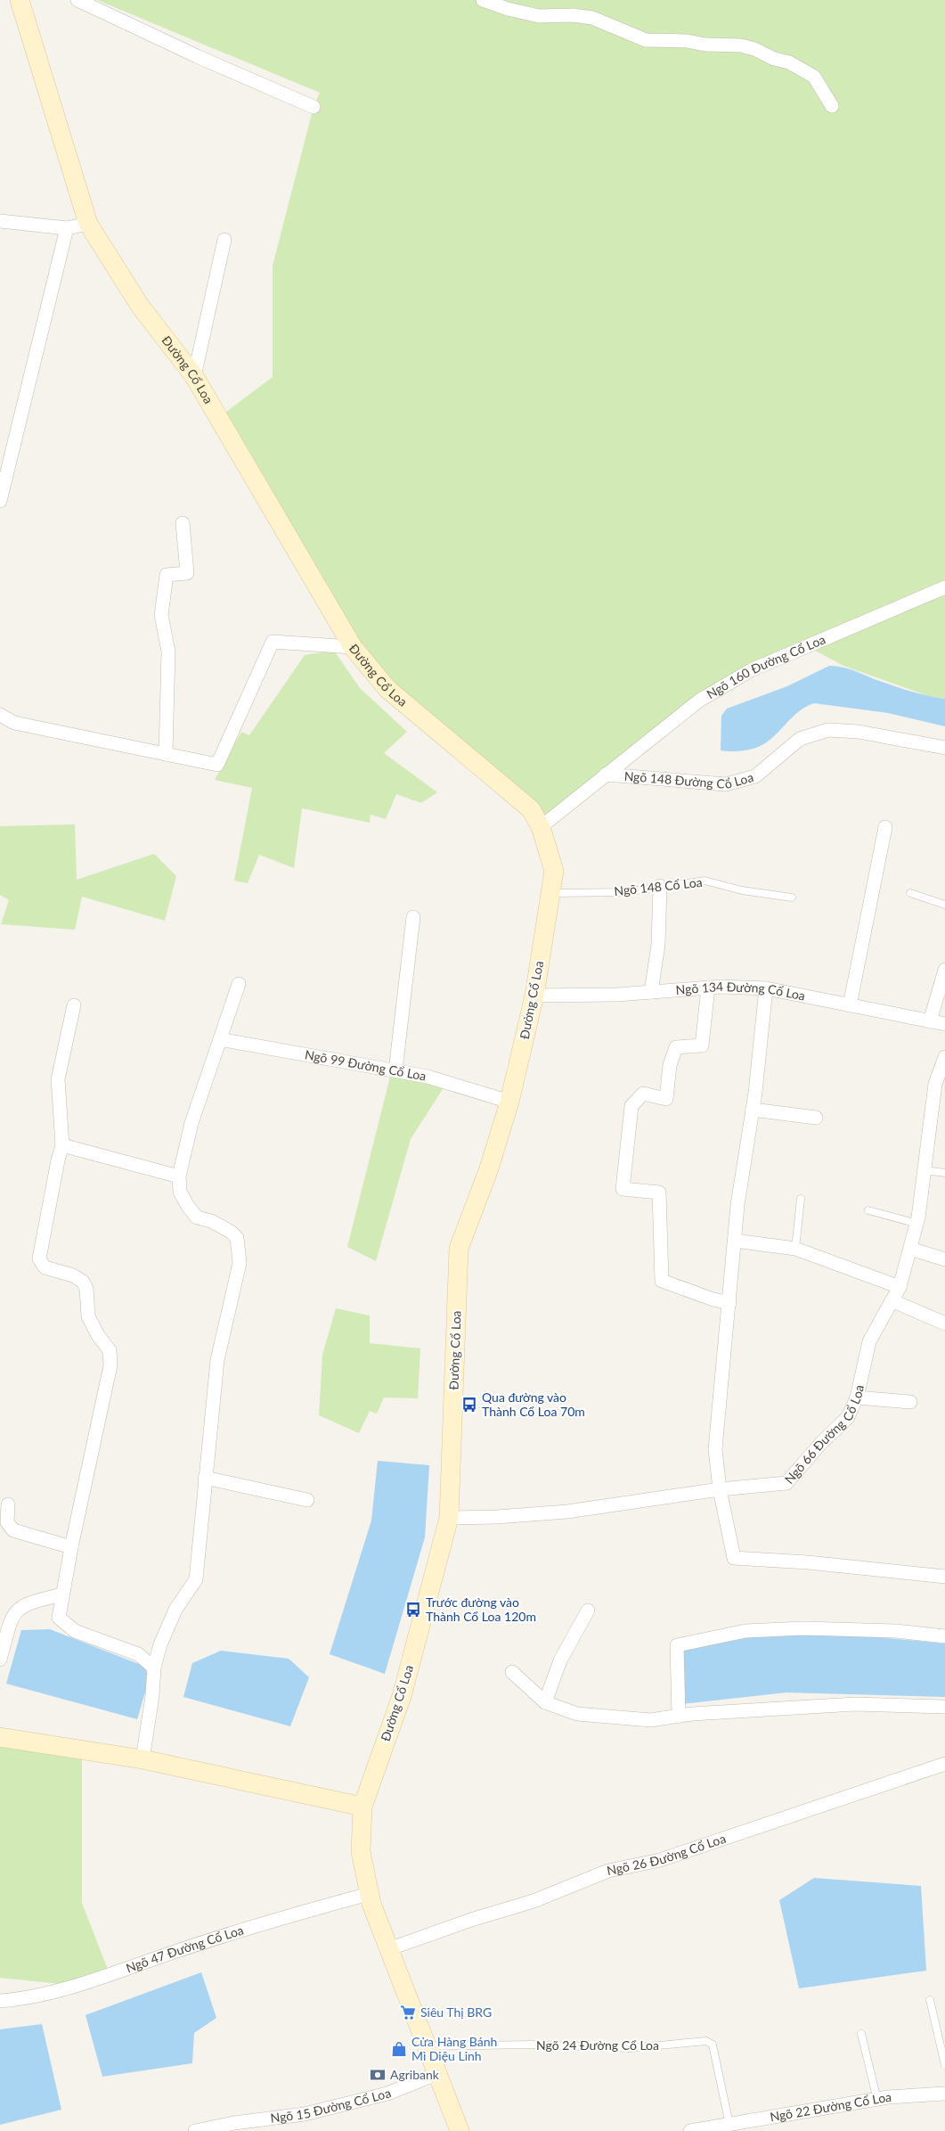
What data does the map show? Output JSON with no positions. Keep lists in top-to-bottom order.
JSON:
{
  "streets": {
    "street": [
      "Đường Cổ Loa",
      "Ngõ 160 Đường Cổ Loa",
      "Ngõ 148 Đường Cổ Loa",
      "Ngõ 134 Đường Cổ Loa",
      "Ngõ 99 Đường Cổ Loa",
      "Ngõ 66 Đường Cổ Loa",
      "Ngõ 26 Đường Cổ Loa",
      "Ngõ 47 Đường Cổ Loa",
      "Ngõ 15 Đường Cổ Loa",
      "Ngõ 22 Đường Cổ Loa"
    ],
    "lane": ["Ngõ 148 Cổ Loa", "Ngõ 24 Đường Cổ Loa"]
  },
  "crossings": [
    ["Đường Cổ Loa", "Ngõ 148 Đường Cổ Loa"],
    ["Đường Cổ Loa", "Ngõ 148 Cổ Loa"],
    ["Đường Cổ Loa", "Ngõ 134 Đường Cổ Loa"],
    ["Đường Cổ Loa", "Ngõ 99 Đường Cổ Loa"],
    ["Đường Cổ Loa", "Ngõ 66 Đường Cổ Loa"],
    ["Đường Cổ Loa", "Ngõ 26 Đường Cổ Loa"],
    ["Đường Cổ Loa", "Ngõ 47 Đường Cổ Loa"],
    ["Đường Cổ Loa", "Ngõ 24 Đường Cổ Loa"],
    ["Đường Cổ Loa", "Ngõ 15 Đường Cổ Loa"],
    ["Ngõ 160 Đường Cổ Loa", "Ngõ 148 Đường Cổ Loa"],
    ["Ngõ 24 Đường Cổ Loa", "Ngõ 22 Đường Cổ Loa"]
  ],
  "places": {
    "bus stop": ["Qua đường vào Thành Cổ Loa 70m", "Trước đường vào Thành Cổ Loa 120m"],
    "supermarket": ["Siêu Thị BRG"],
    "shop": ["Cửa Hàng Bánh Mì Diệu Linh"],
    "bank": ["Agribank"]
  }
}
